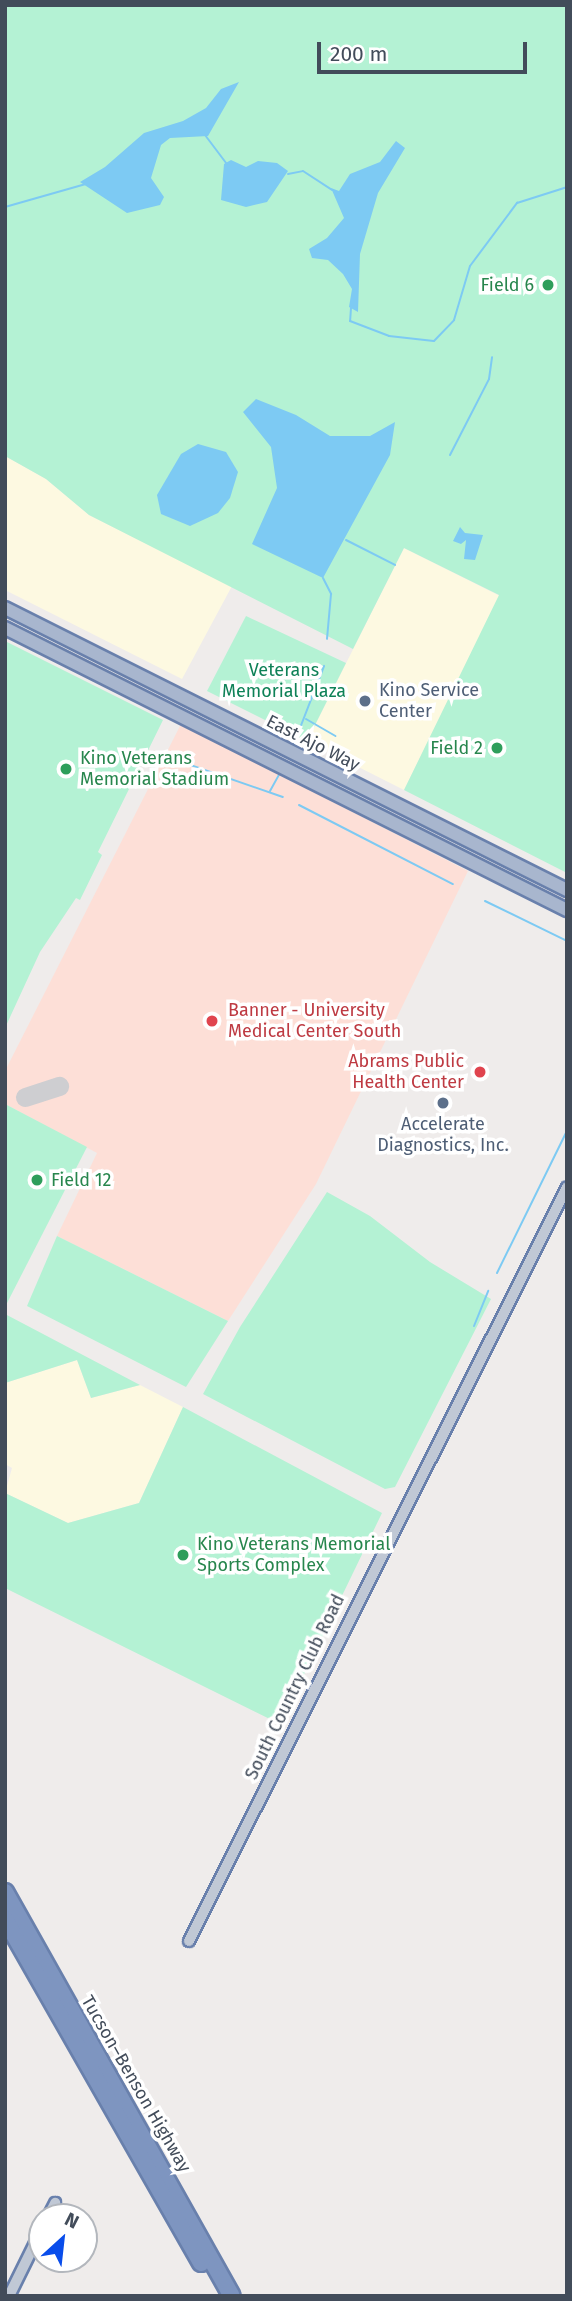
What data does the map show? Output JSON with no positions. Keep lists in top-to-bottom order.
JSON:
{
  "streets": {
    "highway": ["Tucson–Benson Highway"],
    "main road": ["East Ajo Way"],
    "street": ["South Country Club Road"]
  },
  "parks": ["Veterans Memorial Plaza"],
  "places": [
    "Field 6",
    "Kino Service Center",
    "Field 2",
    "Kino Veterans Memorial Stadium",
    "Banner - University Medical Center South",
    "Abrams Public Health Center",
    "Accelerate Diagnostics, Inc.",
    "Field 12",
    "Kino Veterans Memorial Sports Complex"
  ],
  "scale_bar": "200 m",
  "north": "top right"
}
